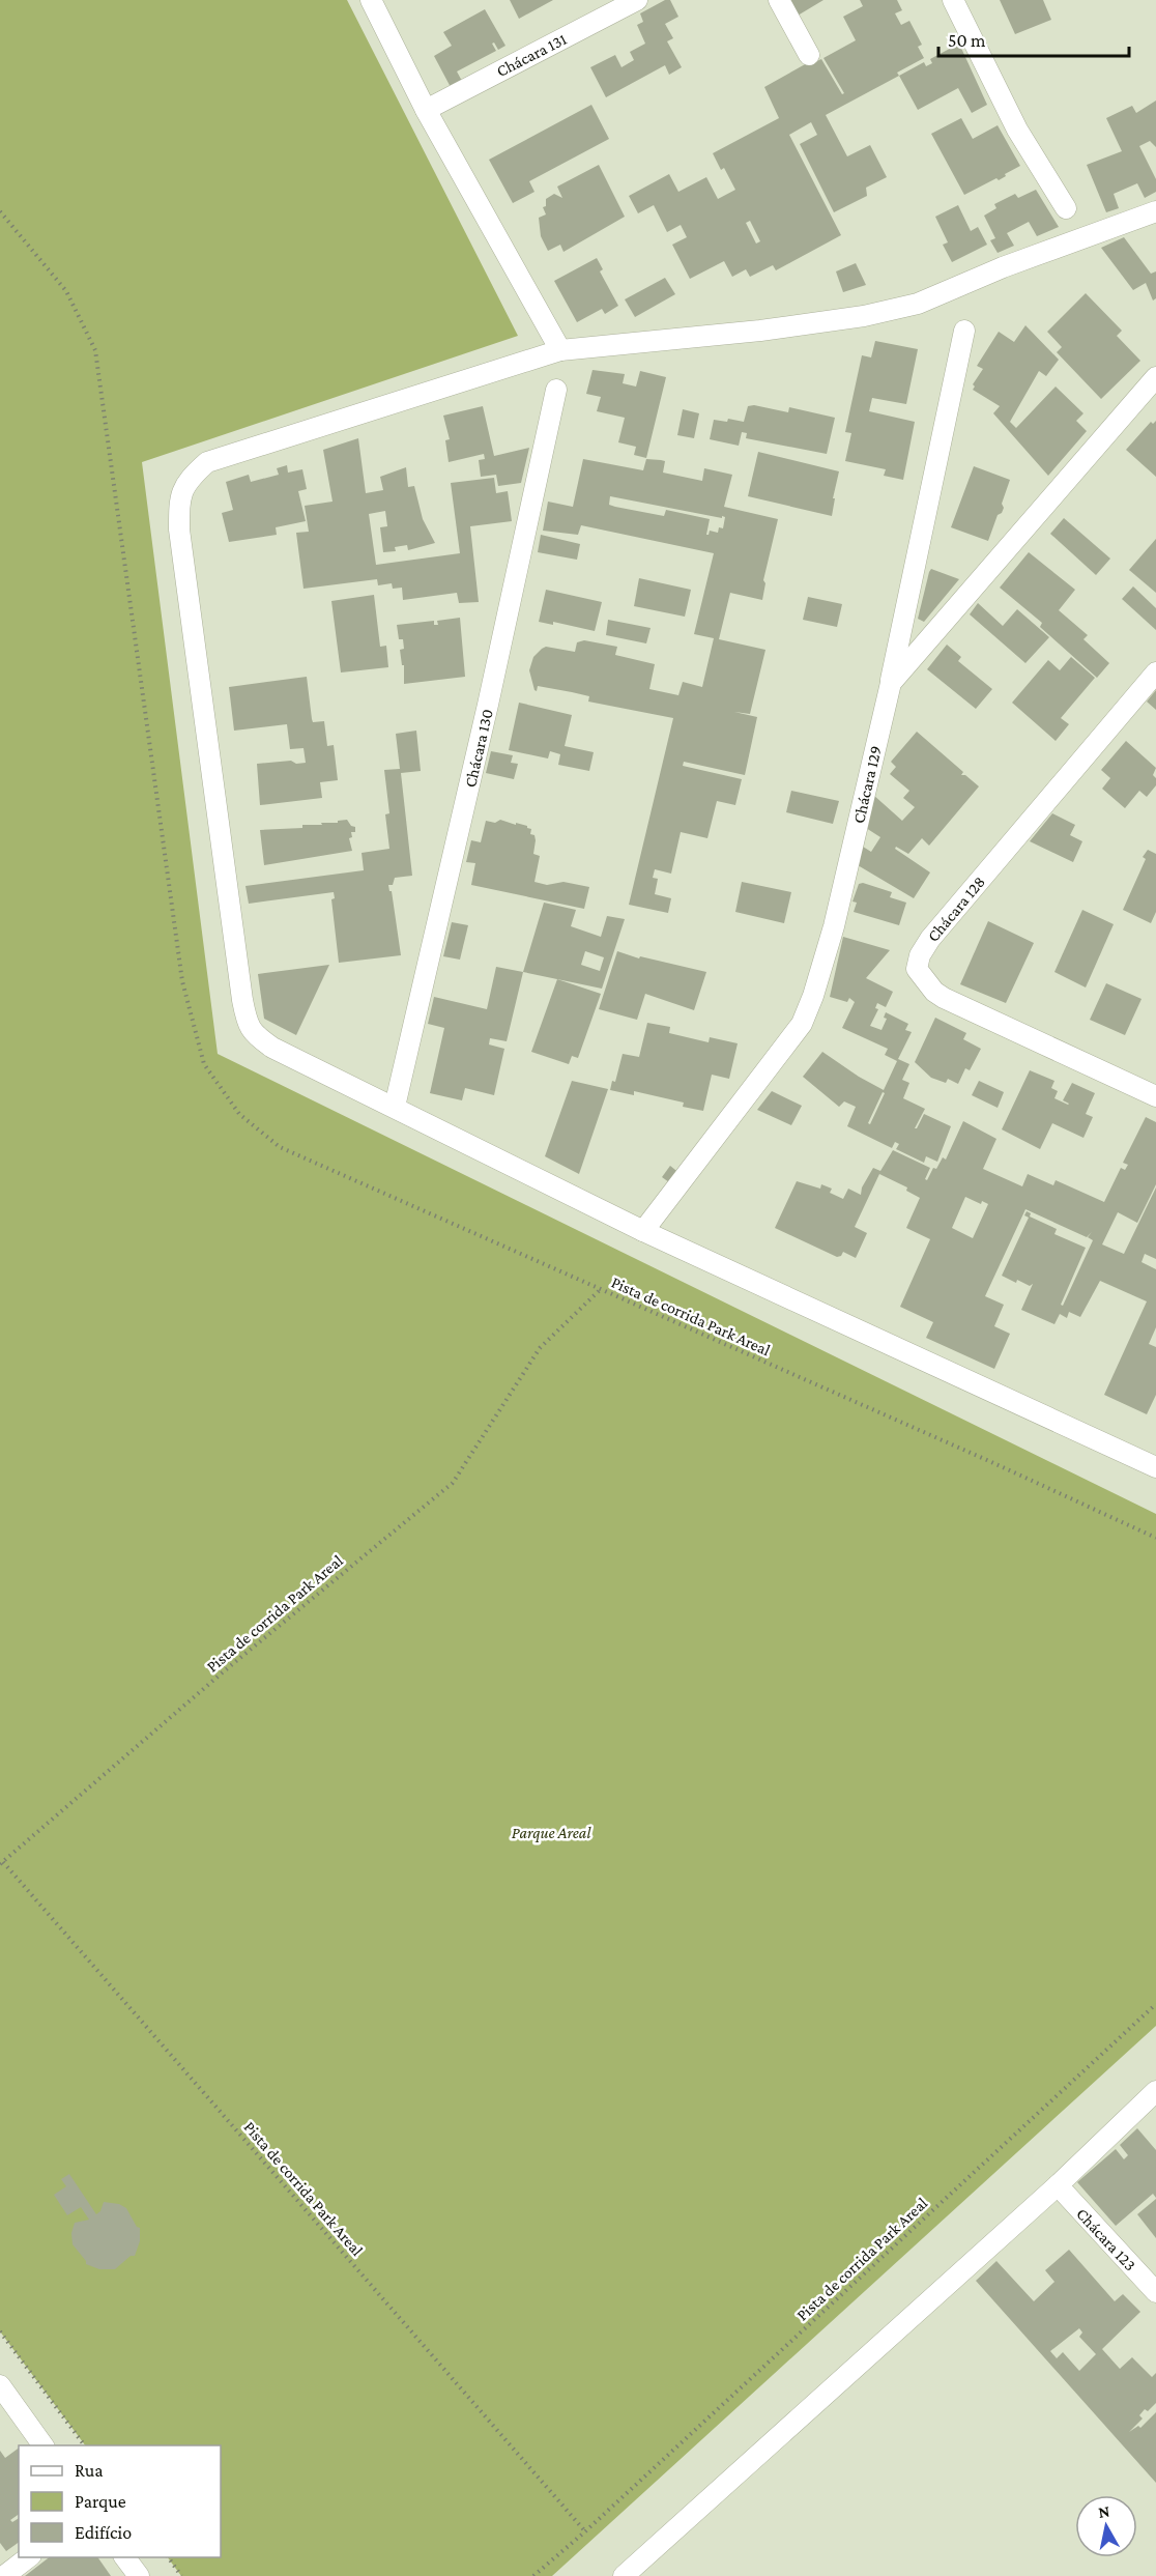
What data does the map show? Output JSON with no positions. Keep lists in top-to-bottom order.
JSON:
{
  "streets": {
    "street": [
      "Chácara 131",
      "Chácara 130",
      "Chácara 129",
      "Chácara 128",
      "Chácara 123"
    ],
    "path": ["Pista de corrida Park Areal"]
  },
  "parks": ["Parque Areal"],
  "legend": ["Rua", "Parque", "Edifício"],
  "scale_bar": "50 m",
  "north": "top"
}
